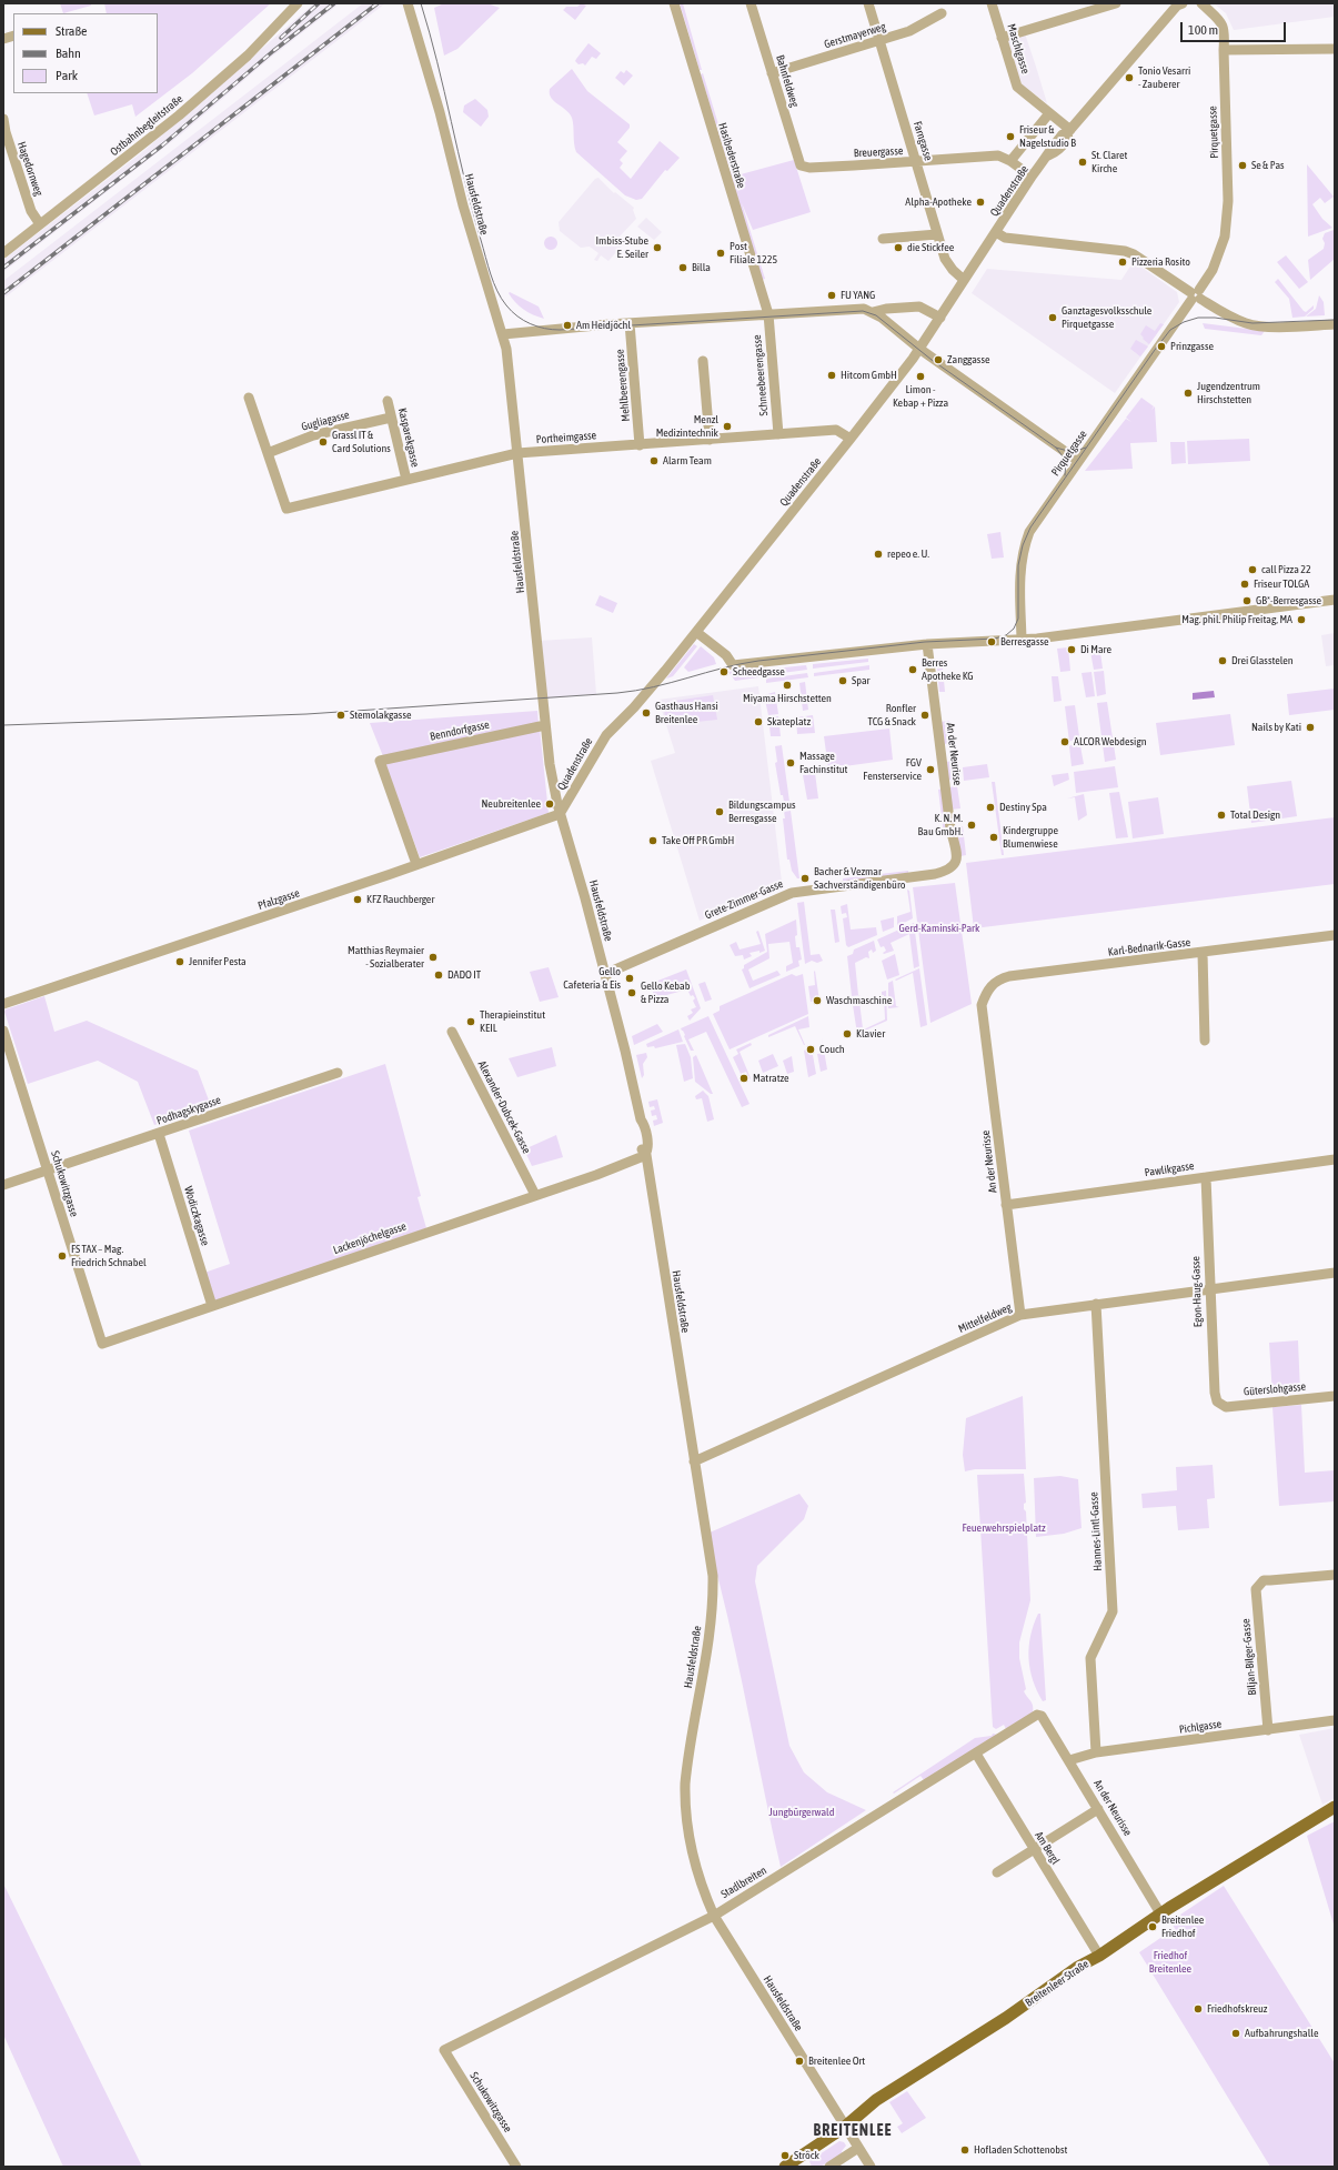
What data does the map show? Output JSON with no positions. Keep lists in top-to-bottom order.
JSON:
{
  "streets": {
    "main road": ["Breitenleer Straße"],
    "street": [
      "Gerstmayerweg",
      "Maschlgasse",
      "Bahnfeldweg",
      "Ostbahnbegleitstraße",
      "Pirquetgasse",
      "Farngasse",
      "Breuergasse",
      "Hasibederstraße",
      "Hagedornweg",
      "Quadenstraße",
      "Hausfeldstraße",
      "Schneebeerengasse",
      "Mehlbeerengasse",
      "Gugliagasse",
      "Kasparekgasse",
      "Portheimgasse",
      "Benndorfgasse",
      "An der Neurisse",
      "Pfalzgasse",
      "Grete-Zimmer-Gasse",
      "Karl-Bednarik-Gasse",
      "Alexander-Dubcek-Gasse",
      "Podhagskygasse",
      "Pawlikgasse",
      "Schukowitzgasse",
      "Wodiczkagasse",
      "Lackenjöchelgasse",
      "Egon-Haug-Gasse",
      "Mittelfeldweg",
      "Güterslohgasse",
      "Hannes-Lintl-Gasse",
      "Biljan-Bilger-Gasse",
      "Pichlgasse",
      "Am Bergl",
      "Stadlbreiten"
    ]
  },
  "crossings": [
    ["Gerstmayerweg", "Bahnfeldweg"],
    ["Gerstmayerweg", "Farngasse"],
    ["Maschlgasse", "Quadenstraße"],
    ["Bahnfeldweg", "Breuergasse"],
    ["Ostbahnbegleitstraße", "Hagedornweg"],
    ["Farngasse", "Breuergasse"],
    ["Farngasse", "Quadenstraße"],
    ["Hasibederstraße", "Schneebeerengasse"],
    ["Quadenstraße", "Hausfeldstraße"],
    ["Quadenstraße", "Portheimgasse"],
    ["Quadenstraße", "Pfalzgasse"],
    ["Hausfeldstraße", "Portheimgasse"],
    ["Hausfeldstraße", "Benndorfgasse"],
    ["Hausfeldstraße", "Pfalzgasse"],
    ["Hausfeldstraße", "Grete-Zimmer-Gasse"],
    ["Hausfeldstraße", "Lackenjöchelgasse"],
    ["Hausfeldstraße", "Mittelfeldweg"],
    ["Hausfeldstraße", "Stadlbreiten"],
    ["Hausfeldstraße", "Breitenleer Straße"],
    ["Schneebeerengasse", "Portheimgasse"],
    ["Mehlbeerengasse", "Portheimgasse"],
    ["Gugliagasse", "Kasparekgasse"],
    ["Gugliagasse", "Portheimgasse"],
    ["Kasparekgasse", "Portheimgasse"],
    ["Benndorfgasse", "Pfalzgasse"],
    ["An der Neurisse", "Grete-Zimmer-Gasse"],
    ["An der Neurisse", "Karl-Bednarik-Gasse"],
    ["An der Neurisse", "Pawlikgasse"],
    ["An der Neurisse", "Mittelfeldweg"],
    ["An der Neurisse", "Pichlgasse"],
    ["An der Neurisse", "Stadlbreiten"],
    ["An der Neurisse", "Breitenleer Straße"],
    ["Alexander-Dubcek-Gasse", "Lackenjöchelgasse"],
    ["Podhagskygasse", "Schukowitzgasse"],
    ["Podhagskygasse", "Wodiczkagasse"],
    ["Pawlikgasse", "Egon-Haug-Gasse"],
    ["Schukowitzgasse", "Lackenjöchelgasse"],
    ["Schukowitzgasse", "Stadlbreiten"],
    ["Wodiczkagasse", "Lackenjöchelgasse"],
    ["Egon-Haug-Gasse", "Mittelfeldweg"],
    ["Egon-Haug-Gasse", "Güterslohgasse"],
    ["Mittelfeldweg", "Hannes-Lintl-Gasse"],
    ["Hannes-Lintl-Gasse", "Pichlgasse"],
    ["Biljan-Bilger-Gasse", "Pichlgasse"],
    ["Am Bergl", "Stadlbreiten"],
    ["Am Bergl", "Breitenleer Straße"]
  ],
  "districts": ["BREITENLEE"],
  "parks": [
    "Gerd-Kaminski-Park",
    "Feuerwehrspielplatz",
    "Jungbürgerwald",
    "Friedhof Breitenlee"
  ],
  "places": [
    "Tonio Vesarri - Zauberer",
    "Friseur & Nagelstudio B",
    "St. Claret Kirche",
    "Se & Pas",
    "Alpha-Apotheke",
    "Imbiss-Stube E. Seiler",
    "die Stickfee",
    "Post Filiale 1225",
    "Pizzeria Rosito",
    "Billa",
    "FU YANG",
    "Ganztagesvolksschule Pirquetgasse",
    "Am Heidjöchl",
    "Prinzgasse",
    "Zanggasse",
    "Hitcom GmbH",
    "Limon - Kebap + Pizza",
    "Jugendzentrum Hirschstetten",
    "Menzl Medizintechnik",
    "Grassl IT & Card Solutions",
    "Alarm Team",
    "repeo e. U.",
    "call Pizza 22",
    "Friseur TOLGA",
    "GB*-Berresgasse",
    "Mag. phil. Philip Freitag, MA",
    "Berresgasse",
    "Di Mare",
    "Drei Glasstelen",
    "Berres Apotheke KG",
    "Scheedgasse",
    "Spar",
    "Miyama Hirschstetten",
    "Gasthaus Hansi Breitenlee",
    "Stemolakgasse",
    "Ronfler TCG & Snack",
    "Skateplatz",
    "Nails by Kati",
    "ALCOR Webdesign",
    "Massage Fachinstitut",
    "FGV Fensterservice",
    "Neubreitenlee",
    "Destiny Spa",
    "Bildungscampus Berresgasse",
    "Total Design",
    "K. N. M. Bau GmbH.",
    "Kindergruppe Blumenwiese",
    "Take Off PR GmbH",
    "Bacher & Vezmar Sachverständigenbüro",
    "KFZ Rauchberger",
    "Matthias Reymaier - Sozialberater",
    "Jennifer Pesta",
    "DADO IT",
    "Gello Cafeteria & Eis",
    "Gello Kebab & Pizza",
    "Waschmaschine",
    "Therapieinstitut KEIL",
    "Klavier",
    "Couch",
    "Matratze",
    "FS TAX – Mag. Friedrich Schnabel",
    "Breitenlee Friedhof",
    "Friedhofskreuz",
    "Aufbahrungshalle",
    "Breitenlee Ort",
    "Hofladen Schottenobst",
    "Ströck"
  ],
  "legend": ["Straße", "Bahn", "Park"],
  "scale_bar": "100 m"
}
